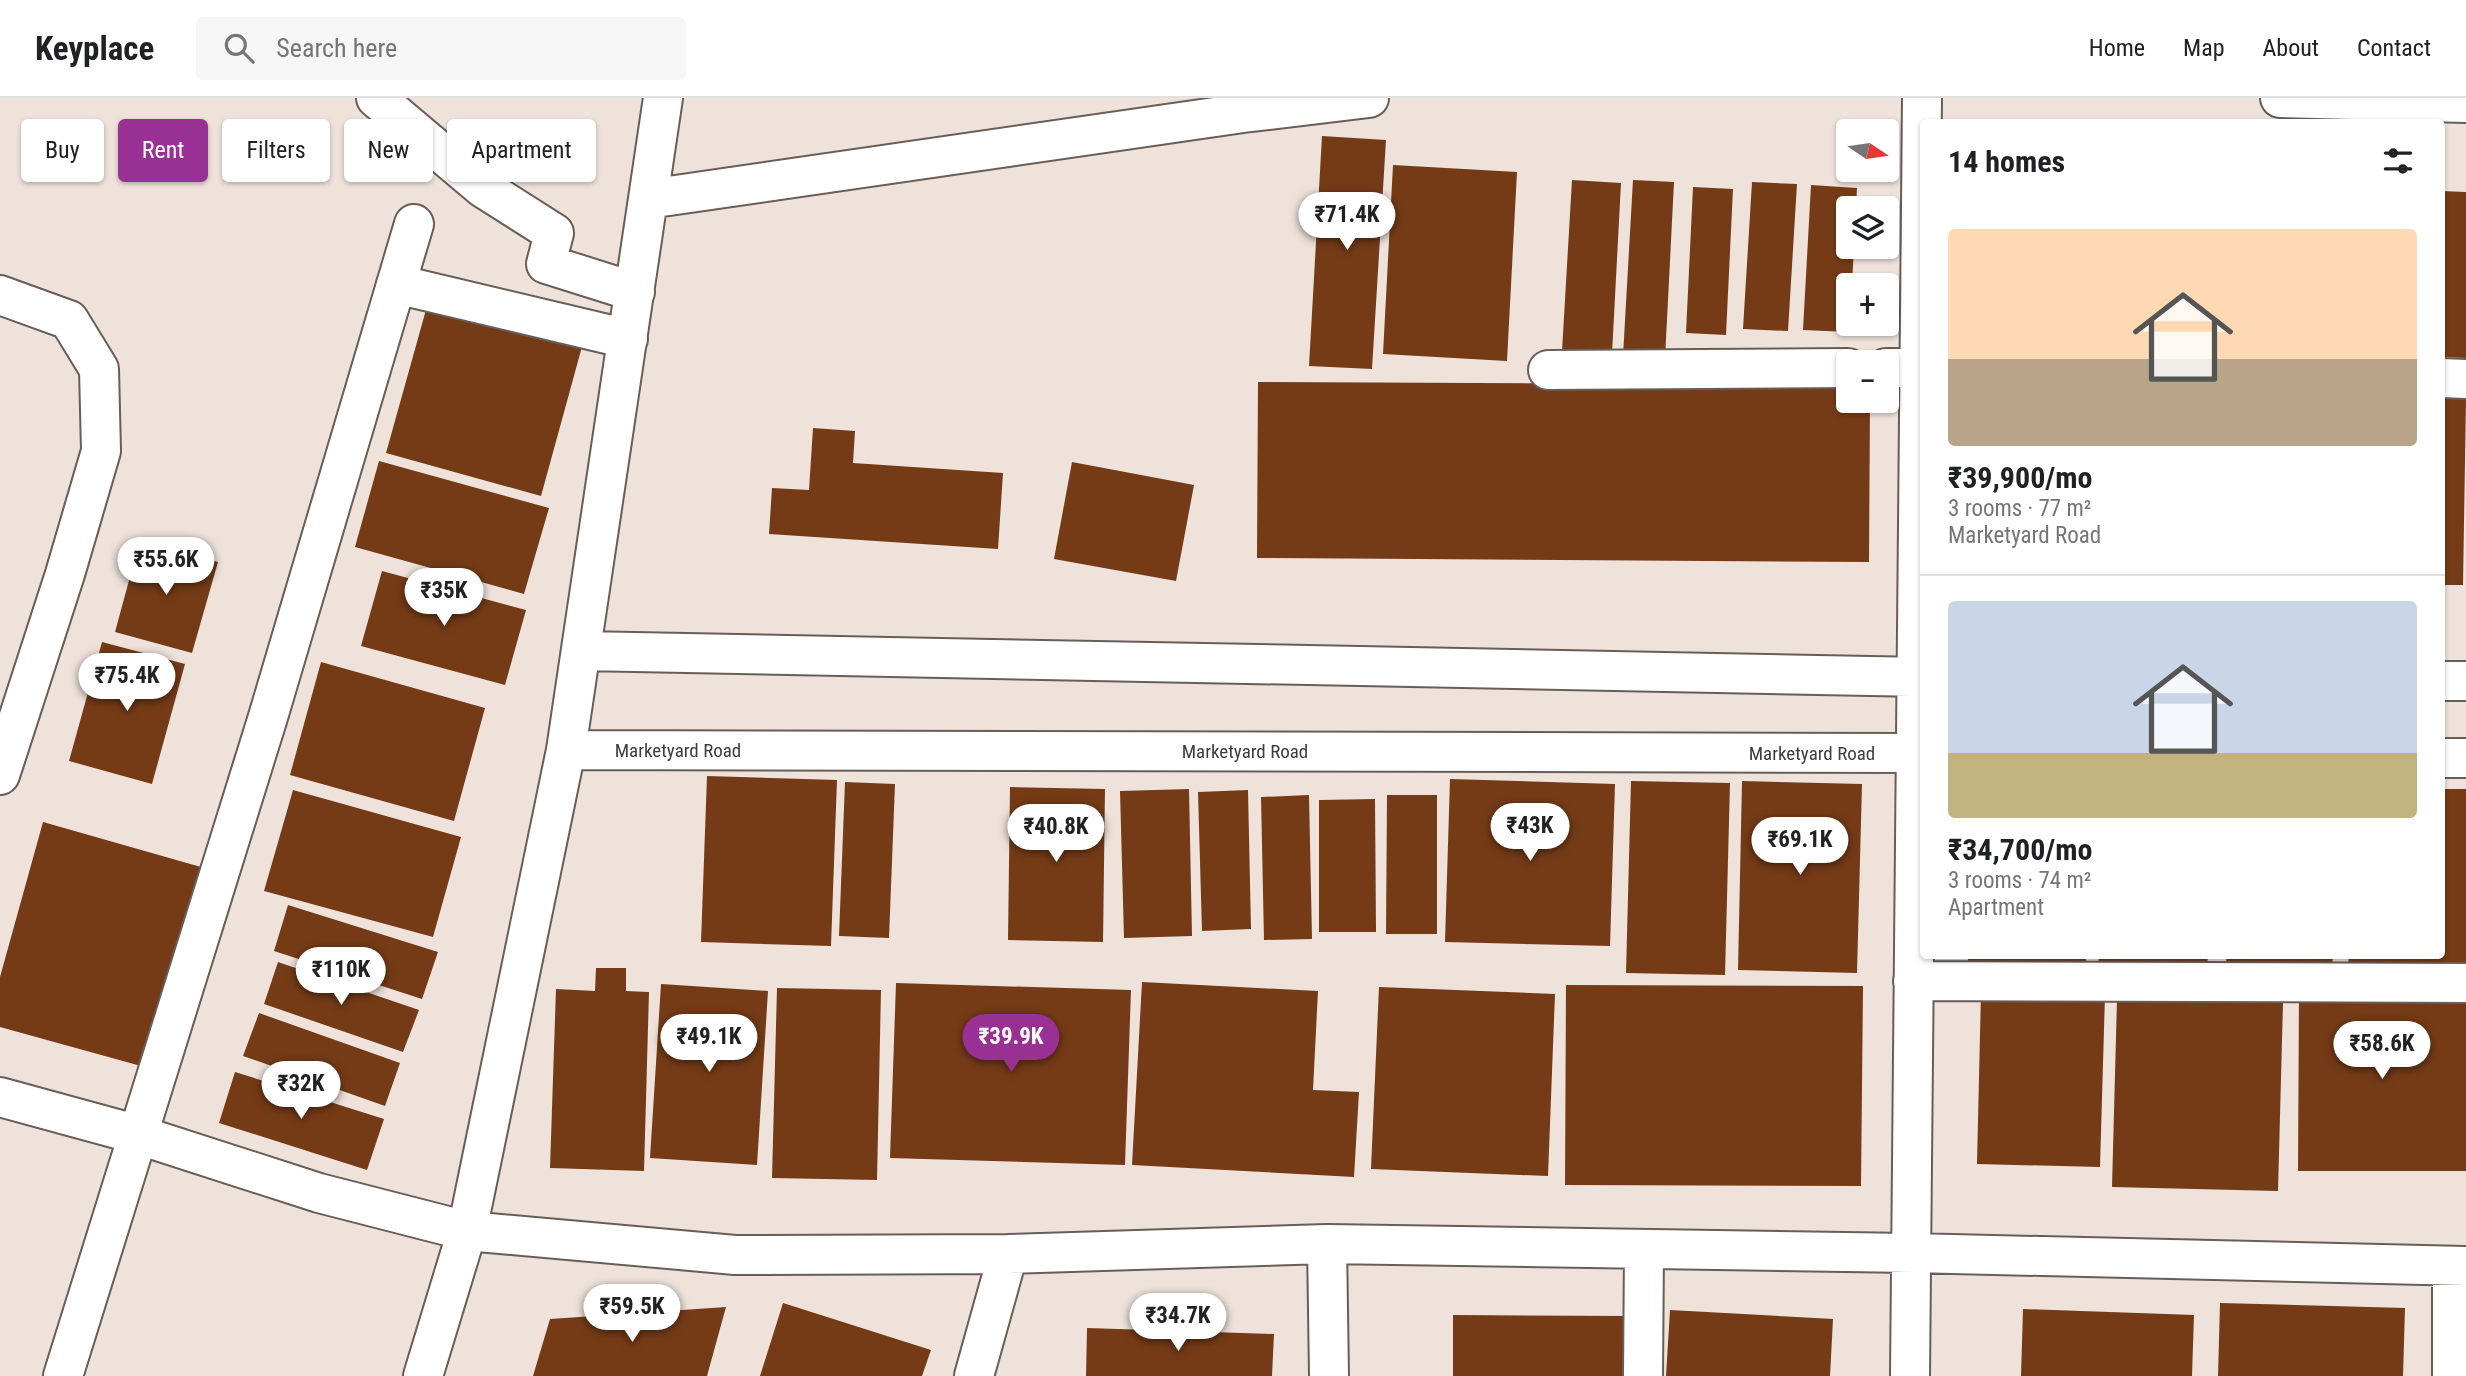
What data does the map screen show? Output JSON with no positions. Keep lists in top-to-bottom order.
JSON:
{
  "streets": {
    "street": ["Marketyard Road"]
  },
  "north": "right",
  "page": {
    "header": "Keyplace",
    "search": "Search here",
    "nav": [
      "Home",
      "Map",
      "About",
      "Contact"
    ],
    "map_buttons": ["+", "−"],
    "chip": [
      "Buy",
      "Rent",
      "Filters",
      "New",
      "Apartment"
    ],
    "heading": "14 homes",
    "price": [
      "₹71.4K",
      "₹55.6K",
      "₹35K",
      "₹75.4K",
      "₹43K",
      "₹40.8K",
      "₹69.1K",
      "₹110K",
      "₹49.1K",
      "₹39.9K",
      "₹58.6K",
      "₹32K",
      "₹59.5K",
      "₹34.7K"
    ],
    "list": [
      {
        "name": "₹39,900/mo",
        "note": "3 rooms · 77 m² · Marketyard Road"
      },
      {
        "name": "₹34,700/mo",
        "note": "3 rooms · 74 m² · Apartment"
      }
    ]
  }
}
